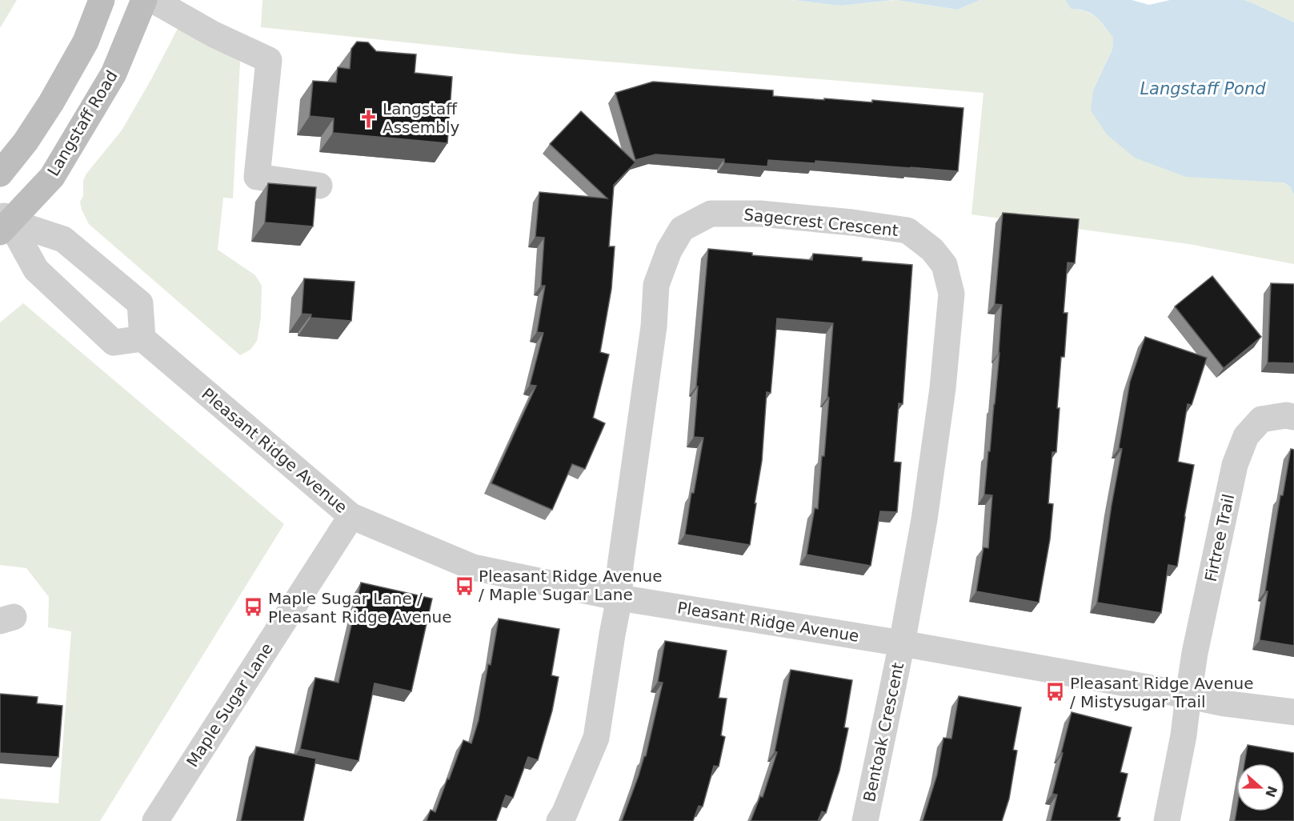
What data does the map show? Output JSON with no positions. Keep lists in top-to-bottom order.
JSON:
{
  "streets": {
    "main road": ["Langstaff Road"],
    "street": [
      "Sagecrest Crescent",
      "Pleasant Ridge Avenue",
      "Firtree Trail",
      "Maple Sugar Lane",
      "Bentoak Crescent"
    ]
  },
  "crossings": [
    ["Sagecrest Crescent", "Pleasant Ridge Avenue"],
    ["Sagecrest Crescent", "Bentoak Crescent"],
    ["Pleasant Ridge Avenue", "Firtree Trail"],
    ["Pleasant Ridge Avenue", "Maple Sugar Lane"],
    ["Pleasant Ridge Avenue", "Bentoak Crescent"]
  ],
  "water": ["Langstaff Pond"],
  "places": {
    "church": ["Langstaff Assembly"],
    "bus stop": ["Pleasant Ridge Avenue / Maple Sugar Lane", "Maple Sugar Lane / Pleasant Ridge Avenue", "Pleasant Ridge Avenue / Mistysugar Trail"]
  },
  "north": "right"
}
